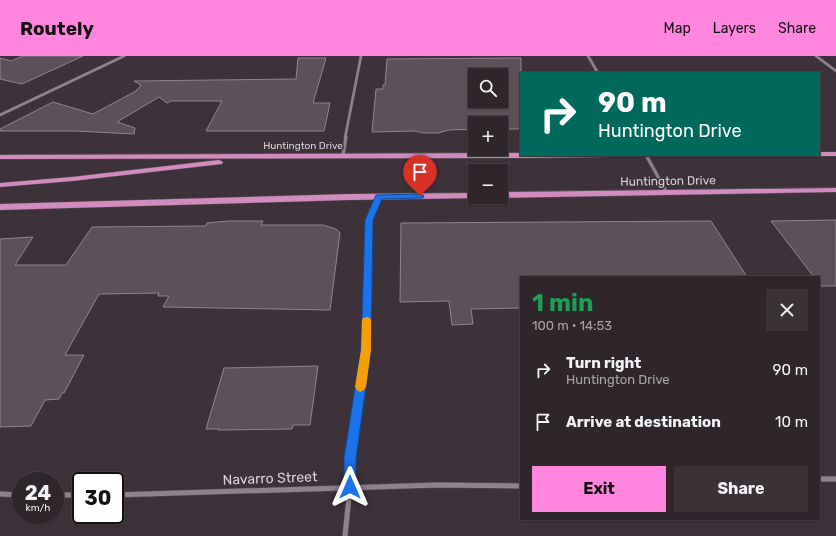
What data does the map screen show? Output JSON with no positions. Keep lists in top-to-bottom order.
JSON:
{
  "streets": {
    "main road": ["Huntington Drive"],
    "street": ["Navarro Street"]
  },
  "page": {
    "header": "Routely",
    "nav": ["Map", "Layers", "Share"],
    "map_buttons": ["+", "−"],
    "turn": ["90 m", "Huntington Drive"],
    "heading": ["1 min", "100 m · 14:53"],
    "list": [
      {
        "name": "Turn right",
        "note": "Huntington Drive",
        "value": "90 m"
      },
      {
        "name": "Arrive at destination",
        "value": "10 m"
      }
    ],
    "buttons": ["Exit", "Share"],
    "speed": "24 km/h",
    "limit": "30"
  }
}
